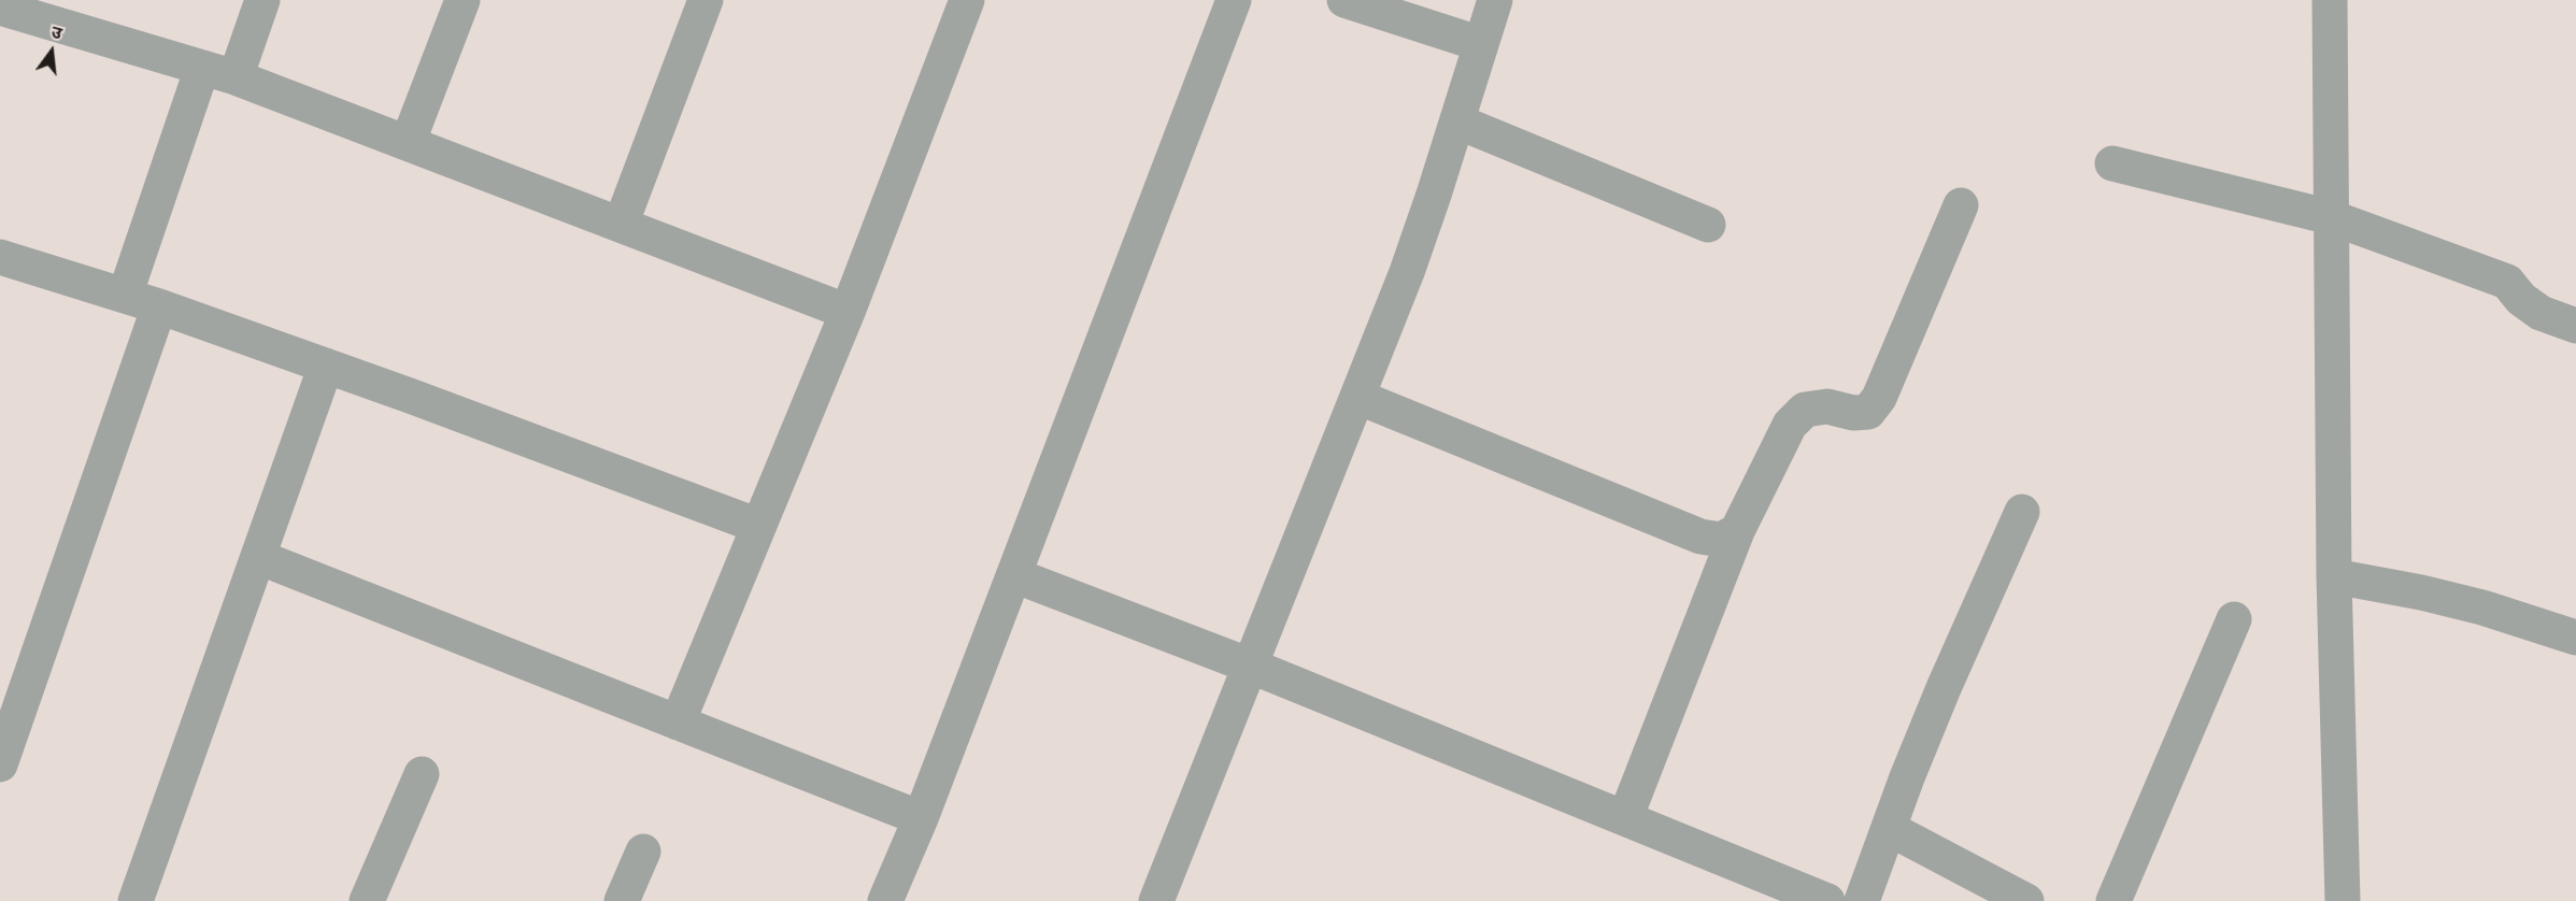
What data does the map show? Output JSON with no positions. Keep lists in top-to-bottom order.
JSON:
{
  "north": "top"
}
